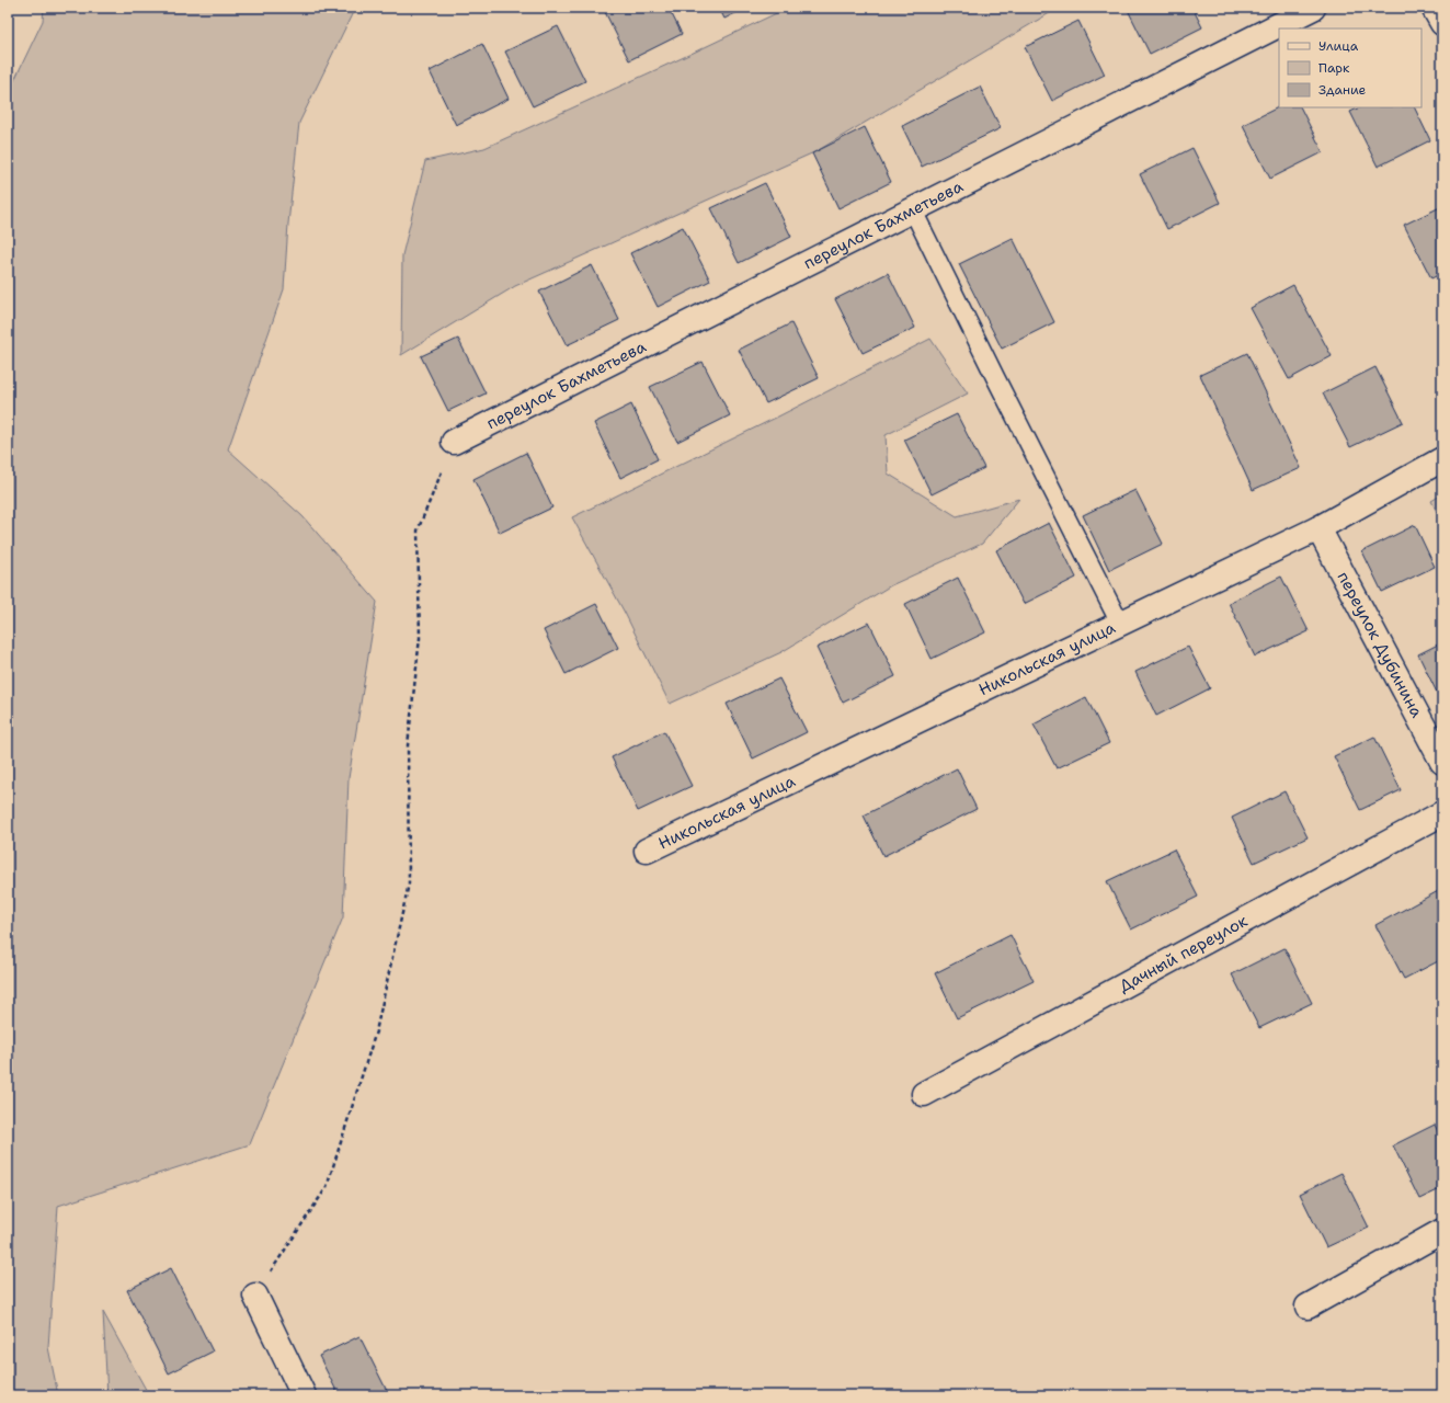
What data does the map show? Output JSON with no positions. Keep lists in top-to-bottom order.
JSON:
{
  "streets": {
    "street": [
      "переулок Бахметьева",
      "переулок Дубинина",
      "Никольская улица",
      "Дачный переулок"
    ]
  },
  "crossings": [
    ["переулок Дубинина", "Никольская улица"]
  ],
  "legend": ["Улица", "Парк", "Здание"]
}
